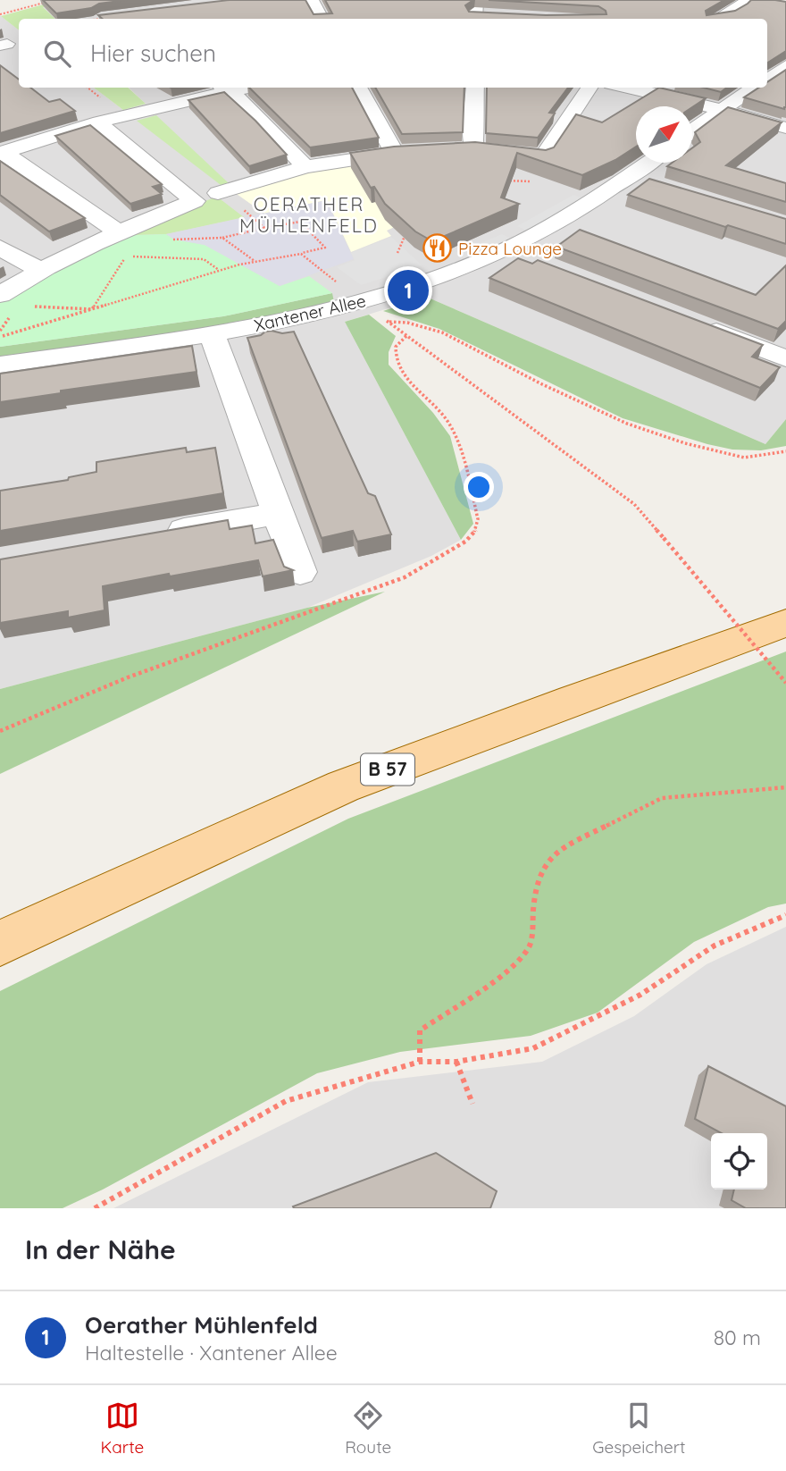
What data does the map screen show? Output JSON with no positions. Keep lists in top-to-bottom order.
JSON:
{
  "streets": {
    "main road": ["B 57"],
    "street": ["Xantener Allee"]
  },
  "districts": ["OERATHER MÜHLENFELD"],
  "places": {
    "restaurant": ["Pizza Lounge"]
  },
  "north": "top right",
  "page": {
    "search": "Hier suchen",
    "pins": "1",
    "heading": "In der Nähe",
    "list": [
      {
        "mark": "1",
        "name": "Oerather Mühlenfeld",
        "note": "Haltestelle · Xantener Allee",
        "value": "80 m"
      }
    ],
    "nav": ["Karte", "Route", "Gespeichert"]
  }
}
